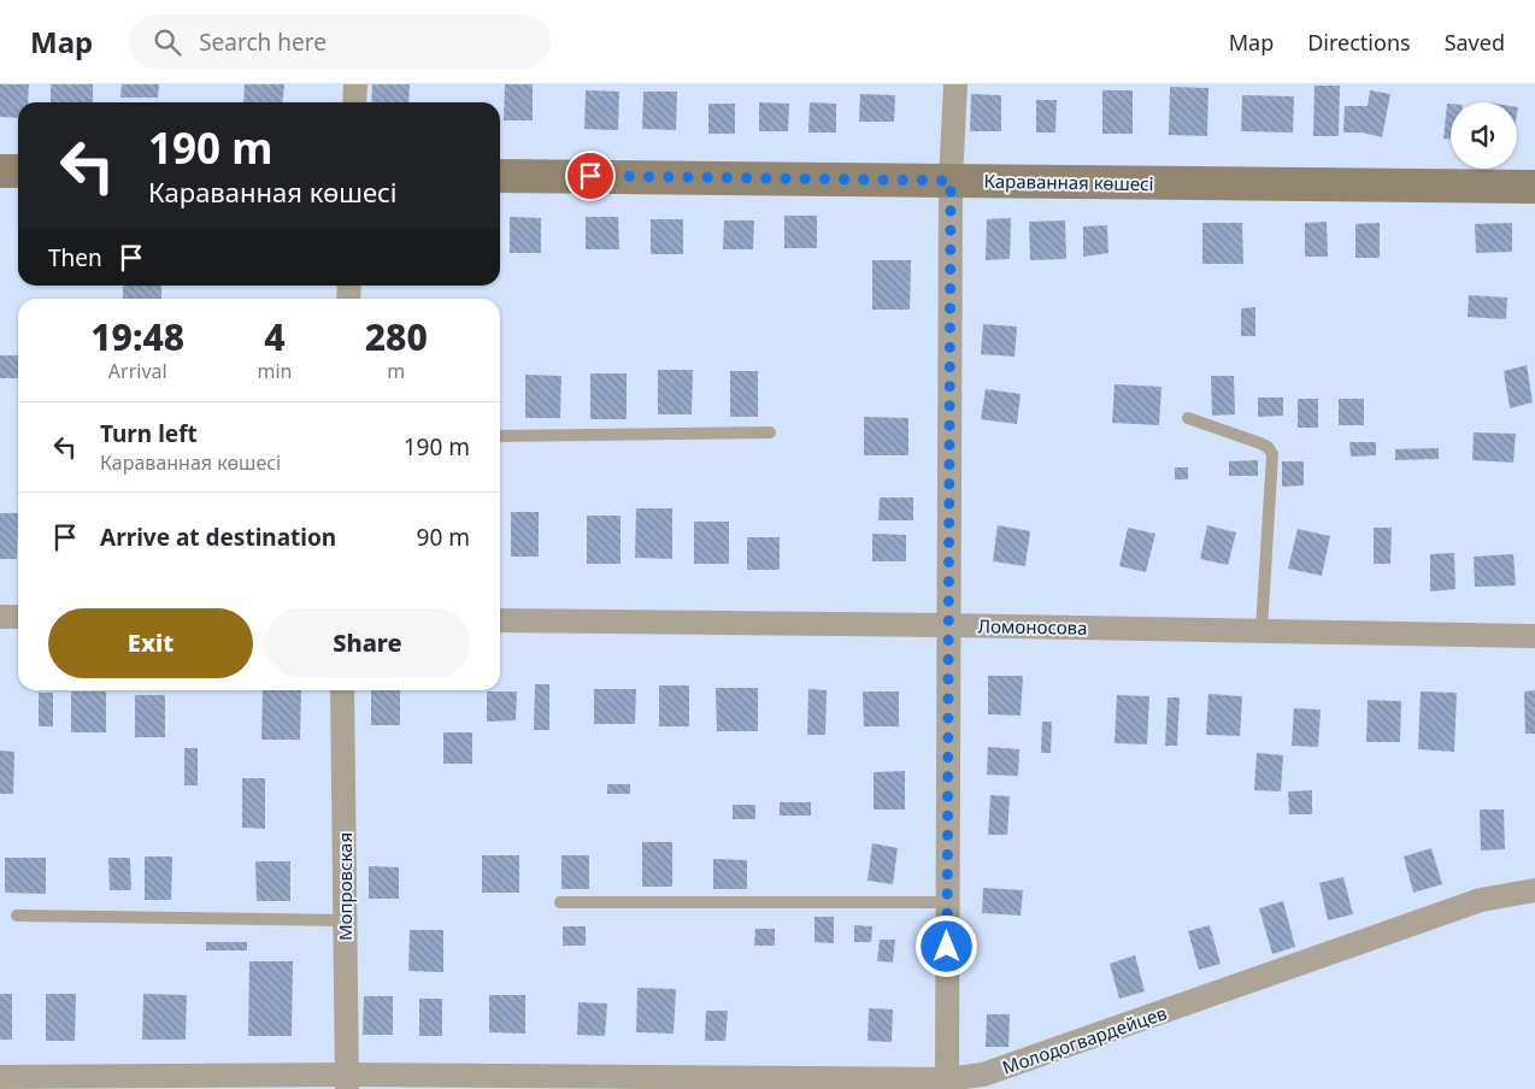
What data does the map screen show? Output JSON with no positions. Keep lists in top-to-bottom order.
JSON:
{
  "streets": {
    "main road": ["Караванная көшесі"],
    "street": ["Ломоносова", "Мопровская", "Молодогвардейцев"]
  },
  "crossings": [
    ["Мопровская", "Молодогвардейцев"]
  ],
  "page": {
    "header": "Map",
    "search": "Search here",
    "nav": ["Map", "Directions", "Saved"],
    "turn": ["190 m", "Караванная көшесі"],
    "then": "Then",
    "eta": [
      "19:48",
      "Arrival",
      "4",
      "min",
      "280",
      "m"
    ],
    "list": [
      {
        "name": "Turn left",
        "note": "Караванная көшесі",
        "value": "190 m"
      },
      {
        "name": "Arrive at destination",
        "value": "90 m"
      }
    ],
    "buttons": ["Exit", "Share"]
  }
}
